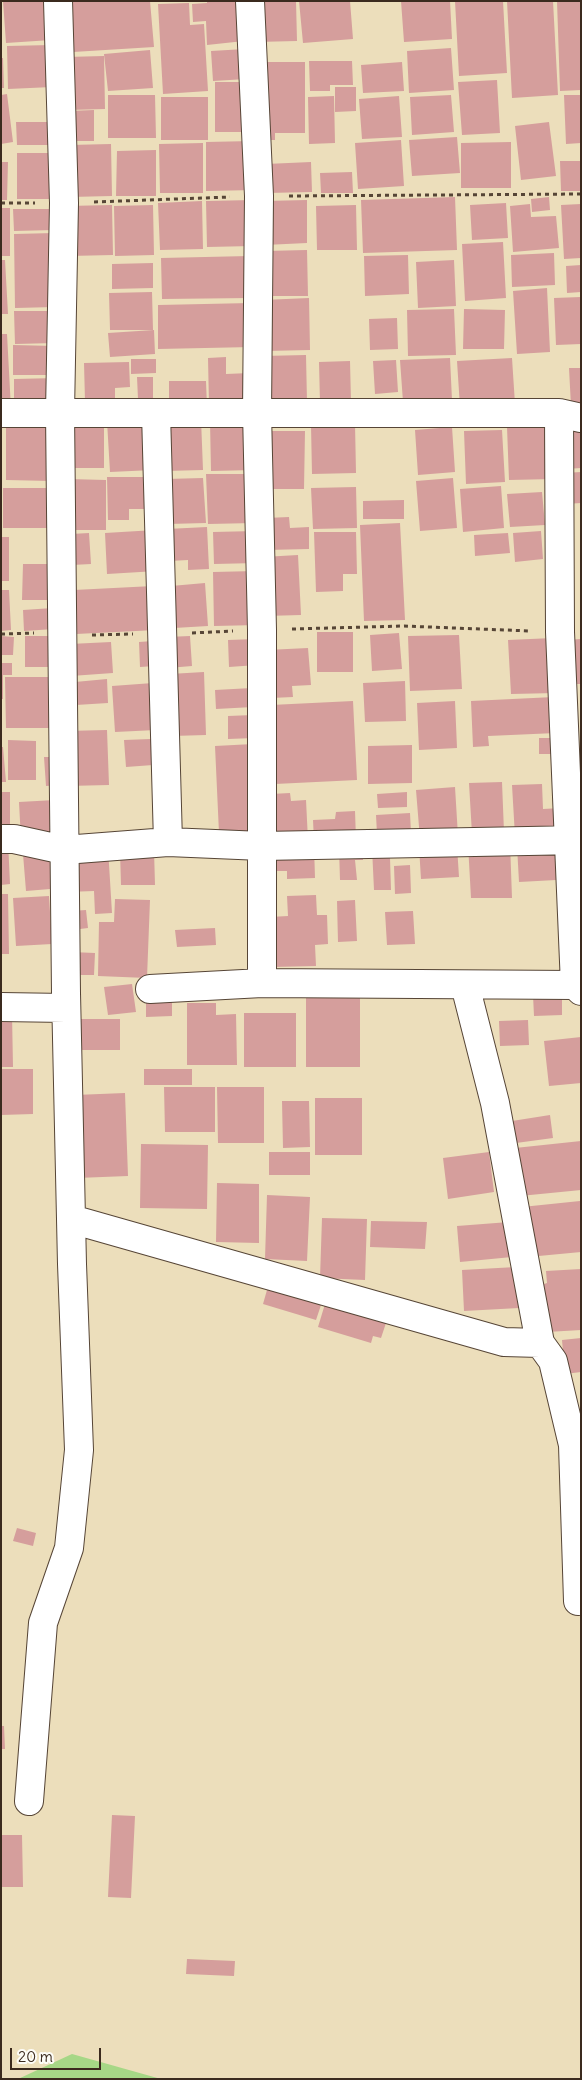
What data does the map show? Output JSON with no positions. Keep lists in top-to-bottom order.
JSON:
{
  "scale_bar": "20 m"
}
